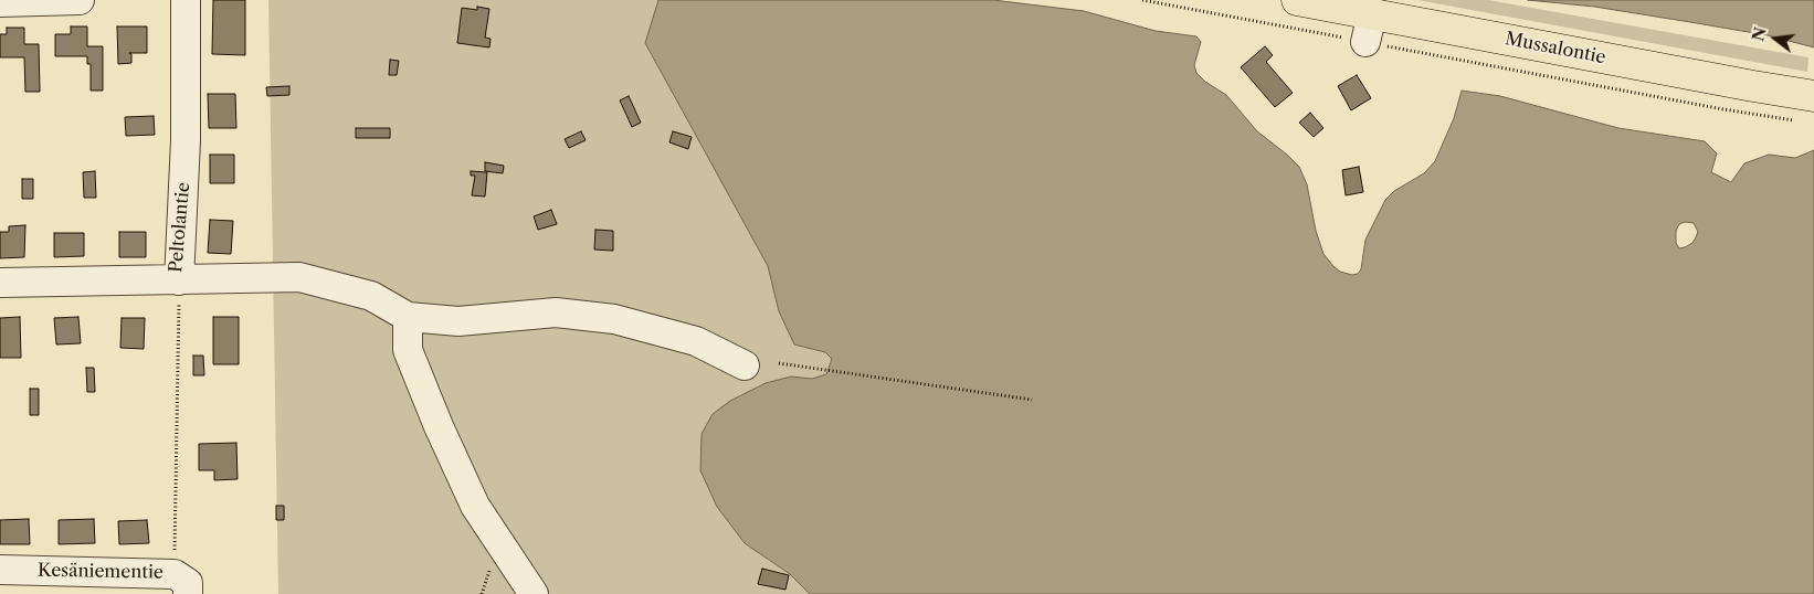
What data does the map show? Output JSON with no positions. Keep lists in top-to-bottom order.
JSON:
{
  "streets": {
    "main road": ["Mussalontie"],
    "street": ["Peltolantie", "Kesäniementie"]
  },
  "north": "left"
}
